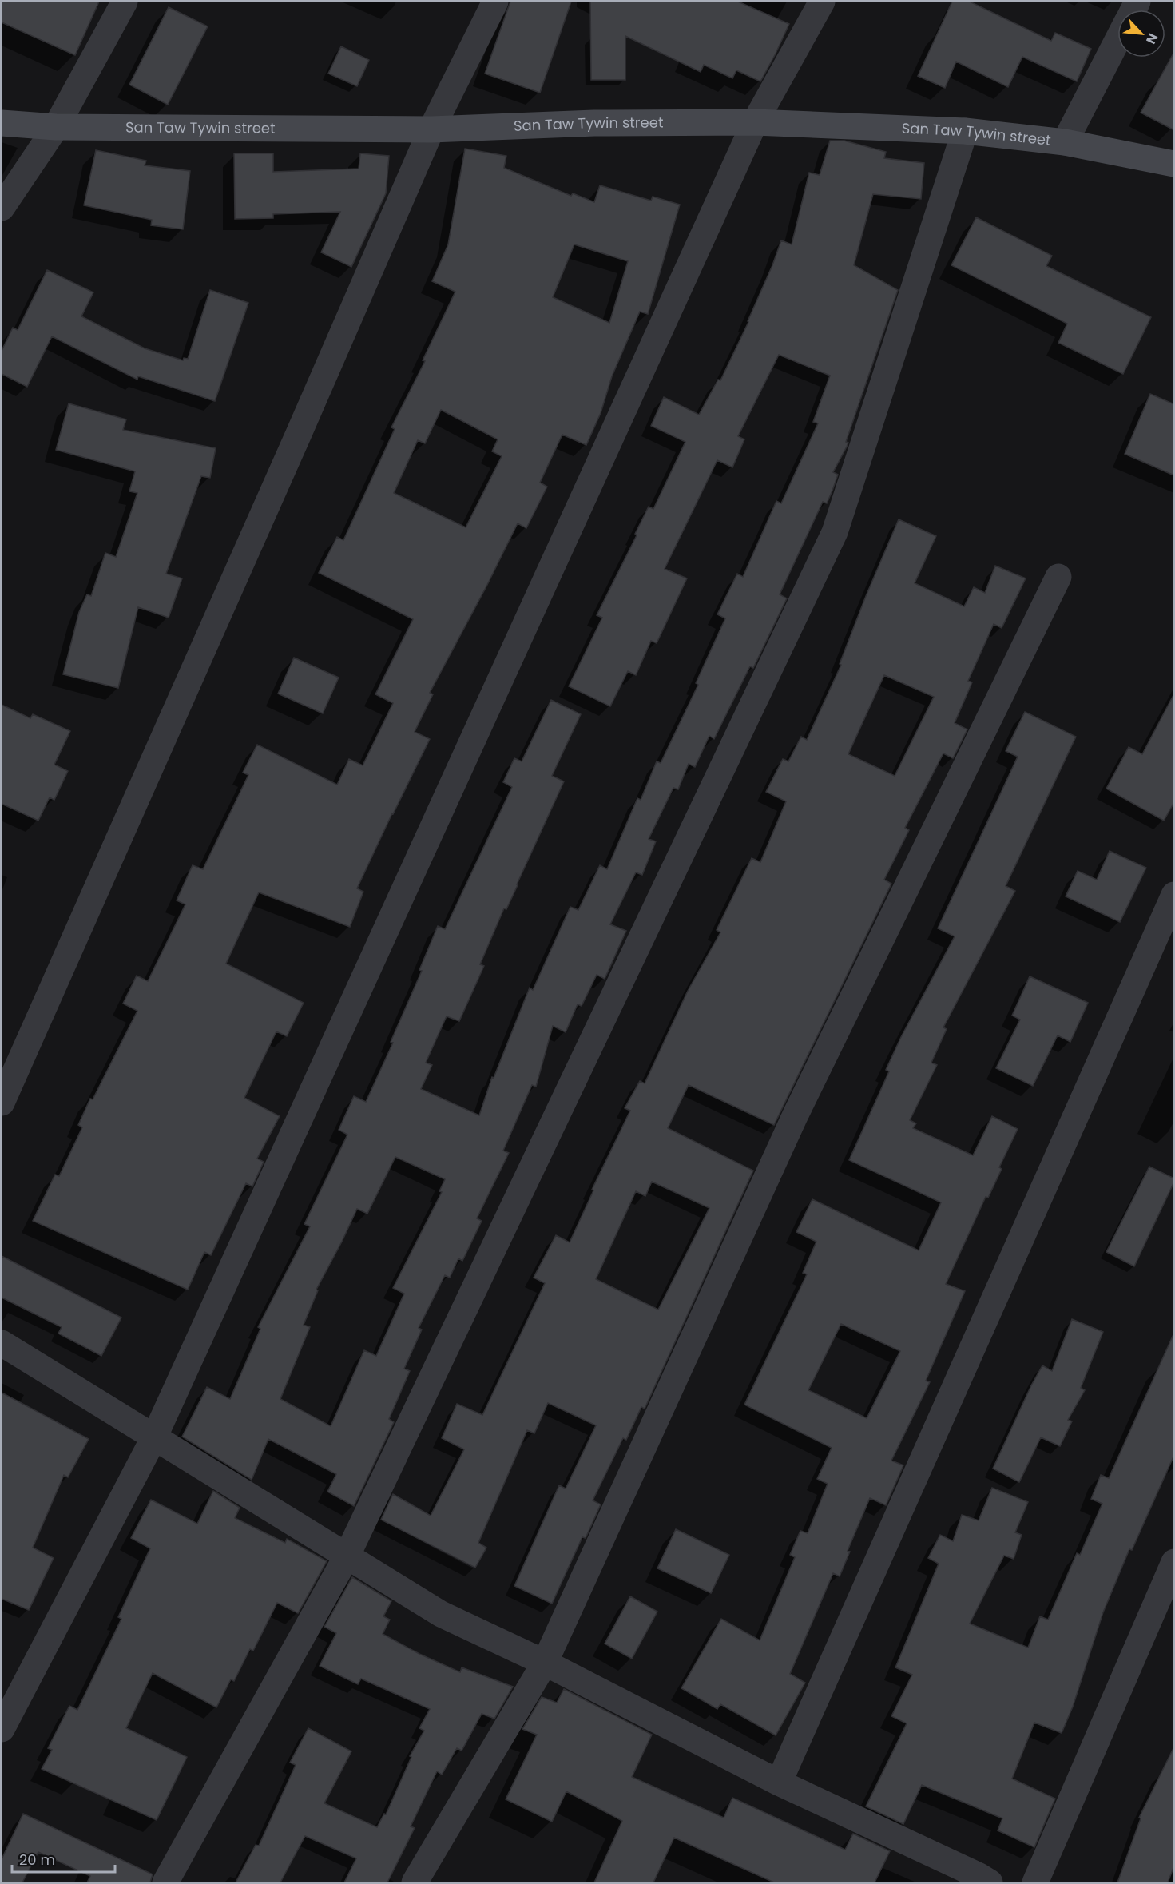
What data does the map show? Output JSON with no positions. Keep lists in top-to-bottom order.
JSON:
{
  "streets": {
    "street": ["San Taw Tywin street"]
  },
  "scale_bar": "20 m",
  "north": "bottom right"
}
